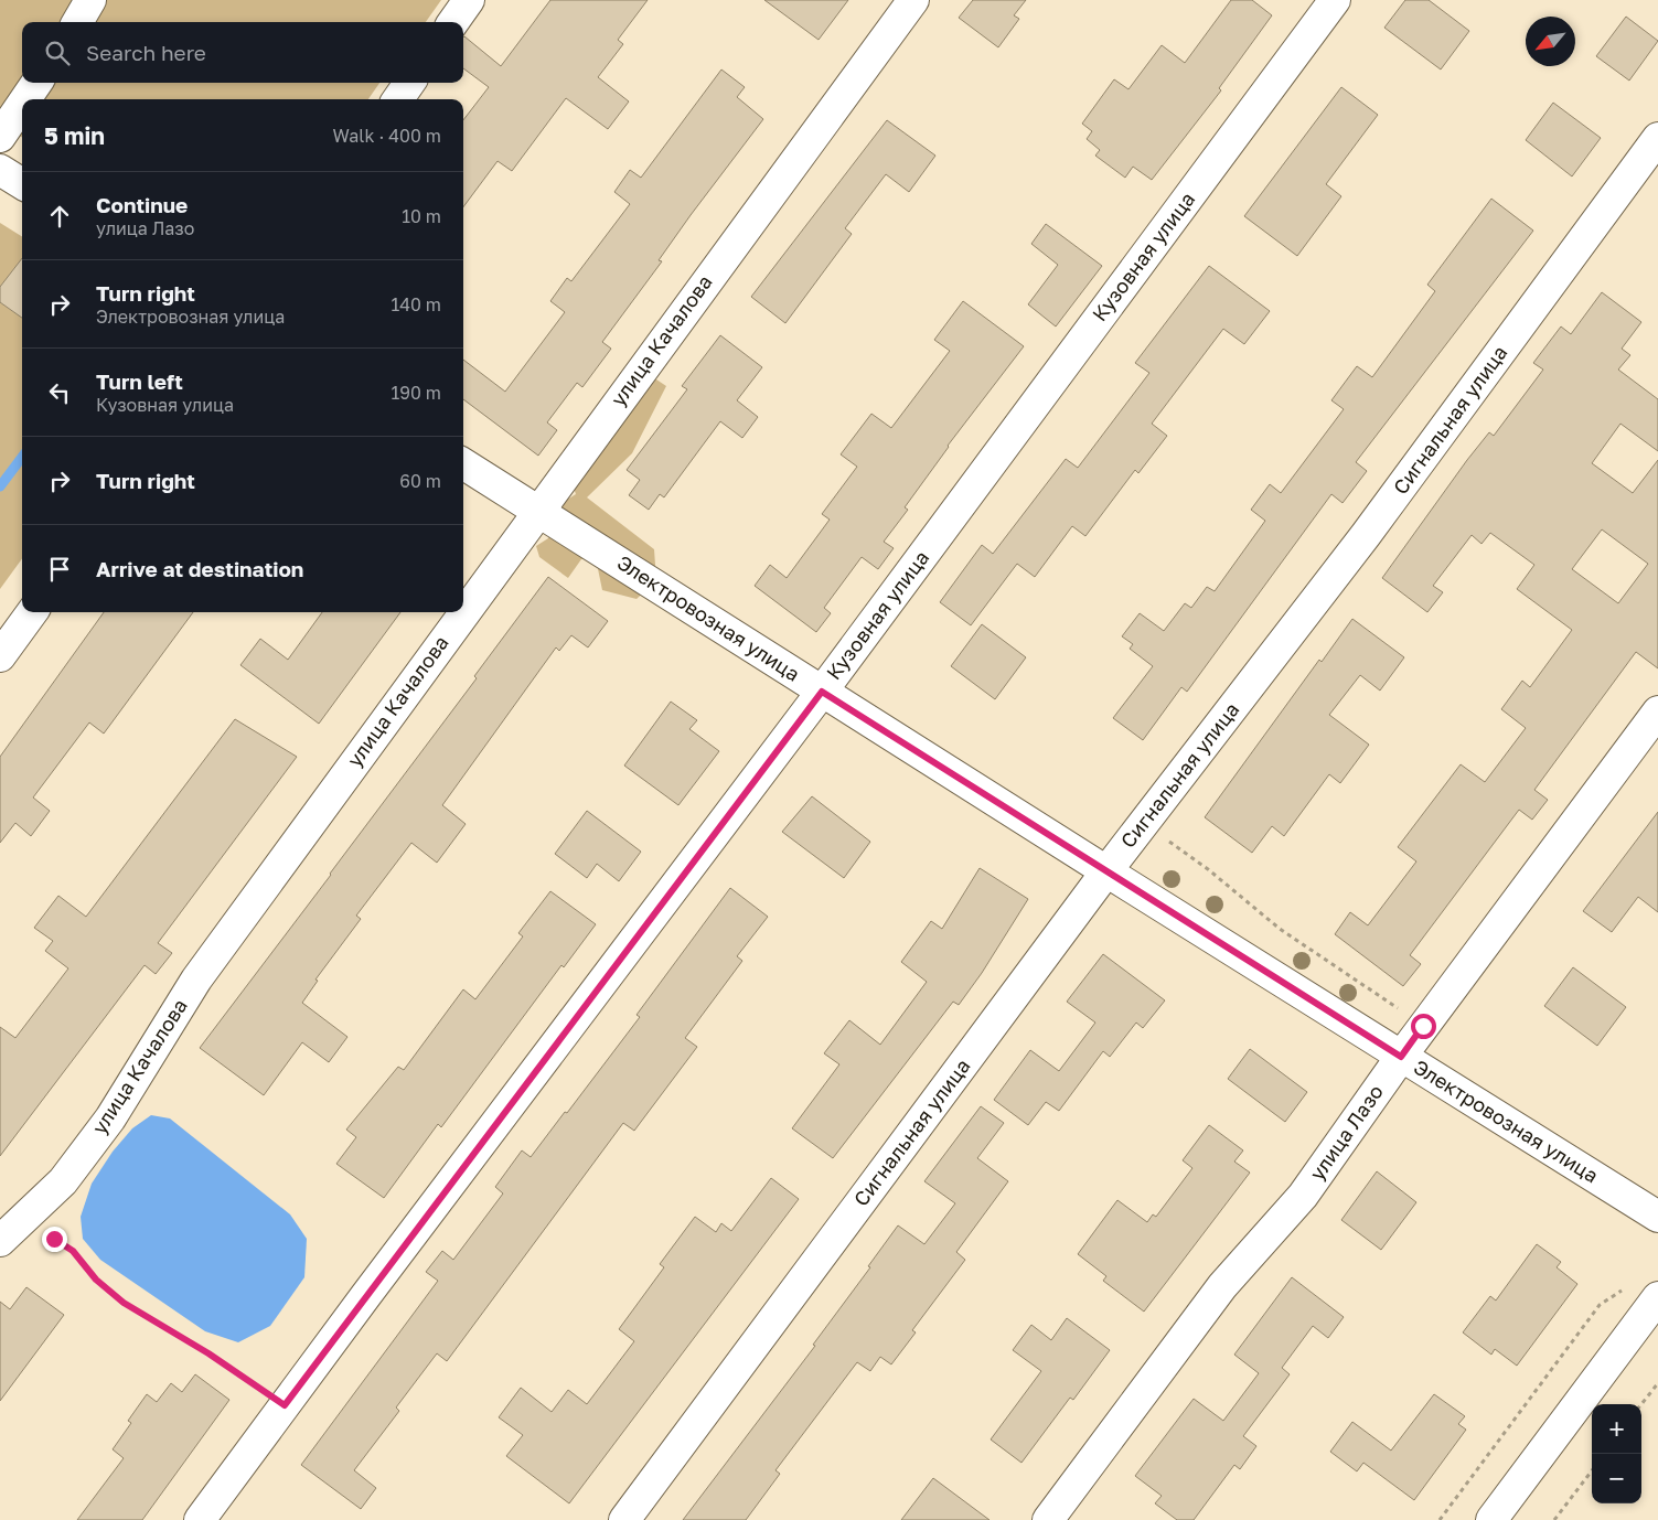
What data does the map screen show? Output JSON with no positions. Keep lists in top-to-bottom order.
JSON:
{
  "streets": {
    "street": [
      "Кузовная улица",
      "улица Качалова",
      "Сигнальная улица",
      "Электровозная улица",
      "улица Лазо"
    ]
  },
  "crossings": [
    ["Кузовная улица", "Электровозная улица"],
    ["улица Качалова", "Электровозная улица"],
    ["Сигнальная улица", "Электровозная улица"],
    ["Электровозная улица", "улица Лазо"]
  ],
  "north": "bottom left",
  "page": {
    "search": "Search here",
    "heading": ["5 min", "Walk · 400 m"],
    "list": [
      ["Continue", "улица Лазо", "10 m"],
      ["Turn right", "Электровозная улица", "140 m"],
      ["Turn left", "Кузовная улица", "190 m"],
      ["Turn right", "60 m"],
      "Arrive at destination"
    ],
    "map_buttons": ["+", "−"]
  }
}
